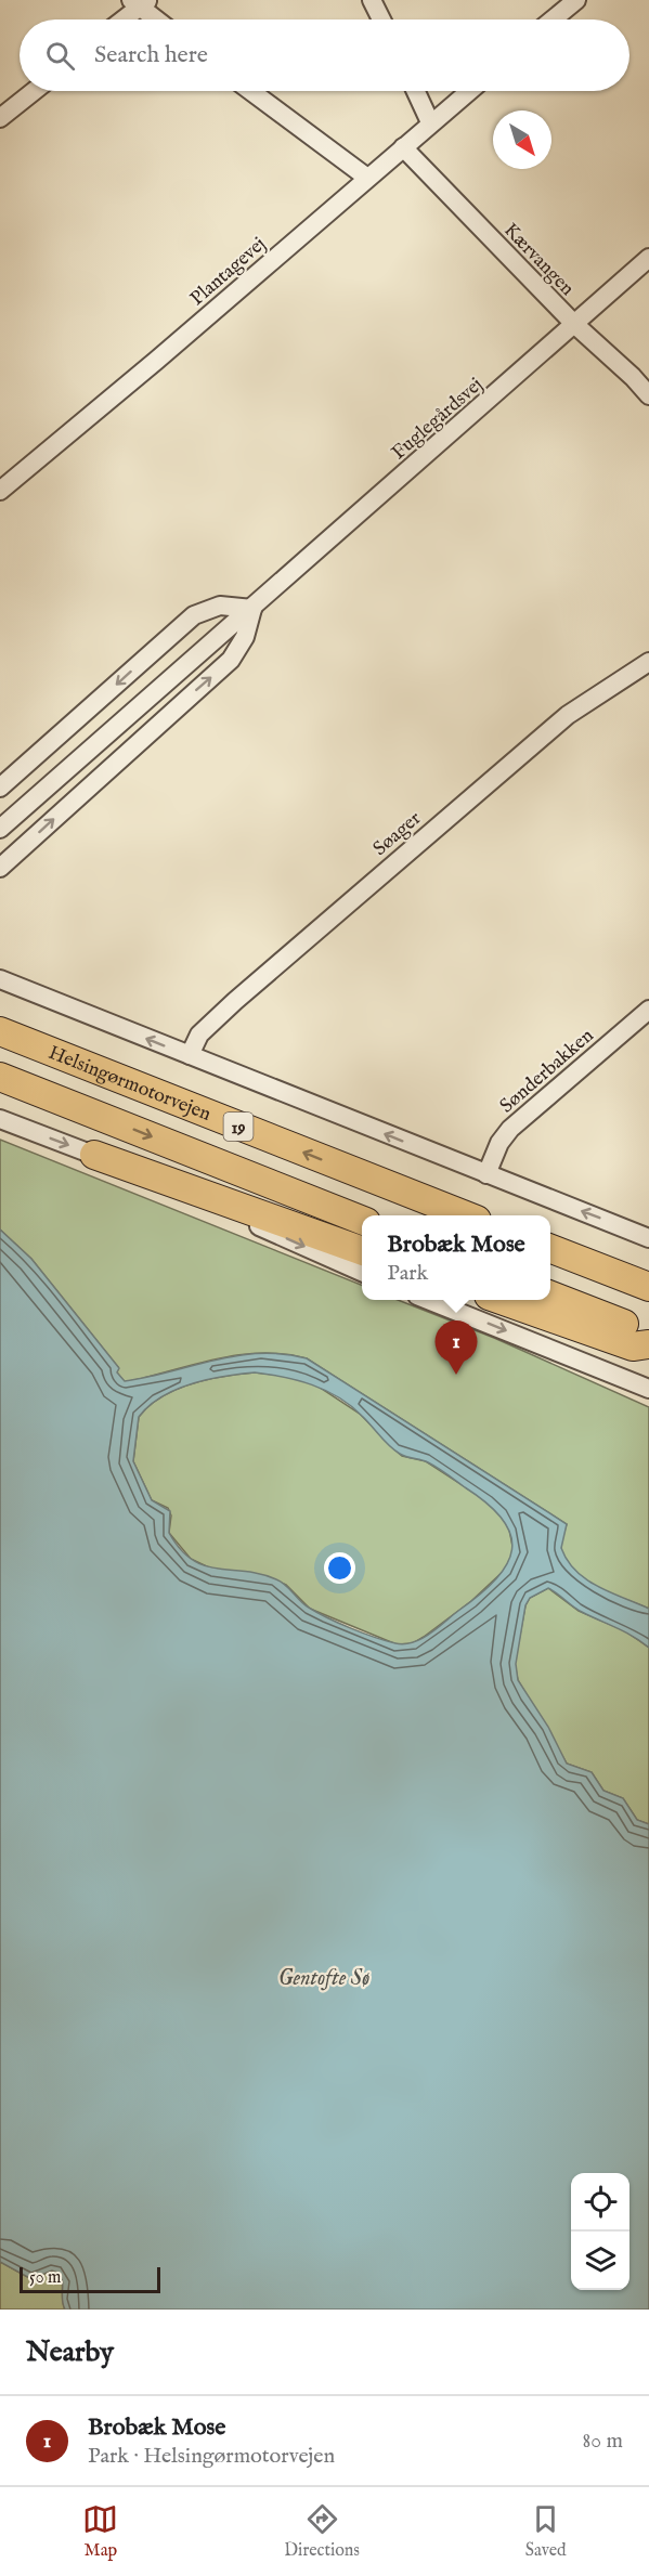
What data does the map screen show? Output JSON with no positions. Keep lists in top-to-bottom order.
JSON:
{
  "streets": {
    "highway": ["Helsingørmotorvejen", "19"],
    "street": [
      "Kærvangen",
      "Plantagevej",
      "Fuglegårdsvej",
      "Søager",
      "Sønderbakken"
    ]
  },
  "crossings": [
    ["Kærvangen", "Plantagevej"],
    ["Kærvangen", "Fuglegårdsvej"]
  ],
  "water": ["Gentofte Sø"],
  "scale_bar": "50 m",
  "north": "bottom right",
  "page": {
    "search": "Search here",
    "popup": ["Brobæk Mose", "Park"],
    "pins": "1",
    "scale": "50 m",
    "heading": "Nearby",
    "list": [
      {
        "mark": "1",
        "name": "Brobæk Mose",
        "note": "Park · Helsingørmotorvejen",
        "value": "80 m"
      }
    ],
    "nav": ["Map", "Directions", "Saved"]
  }
}
